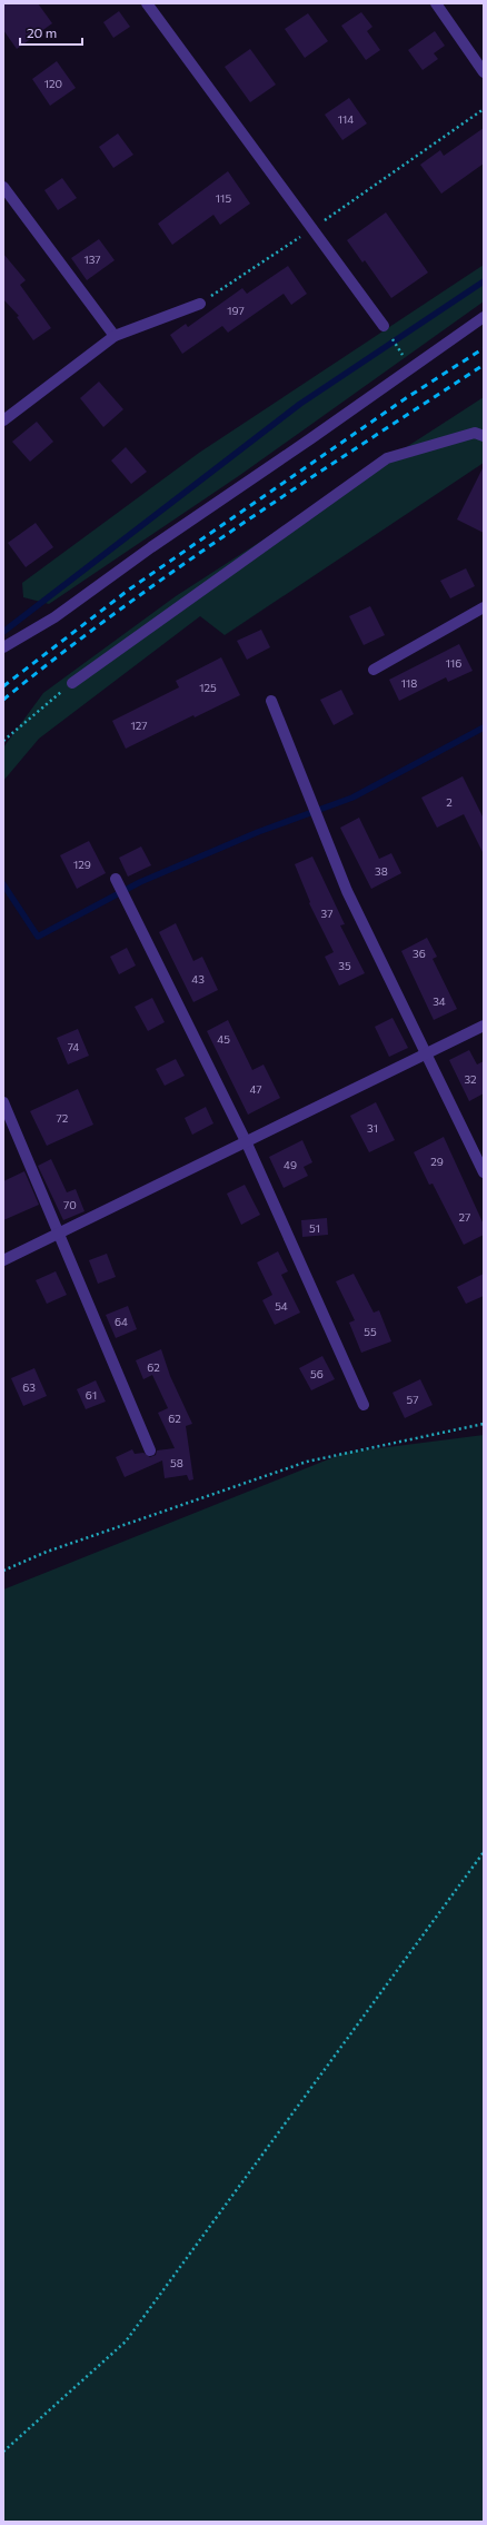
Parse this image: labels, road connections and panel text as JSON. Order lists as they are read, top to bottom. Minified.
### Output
{"house_numbers":["120","114","115","137","197","116","118","125","127","2","129","38","37","36","35","43","34","45","74","32","47","72","31","29","49","70","27","51","54","64","55","62","56","63","61","57","62","58"],"scale_bar":"20 m"}
